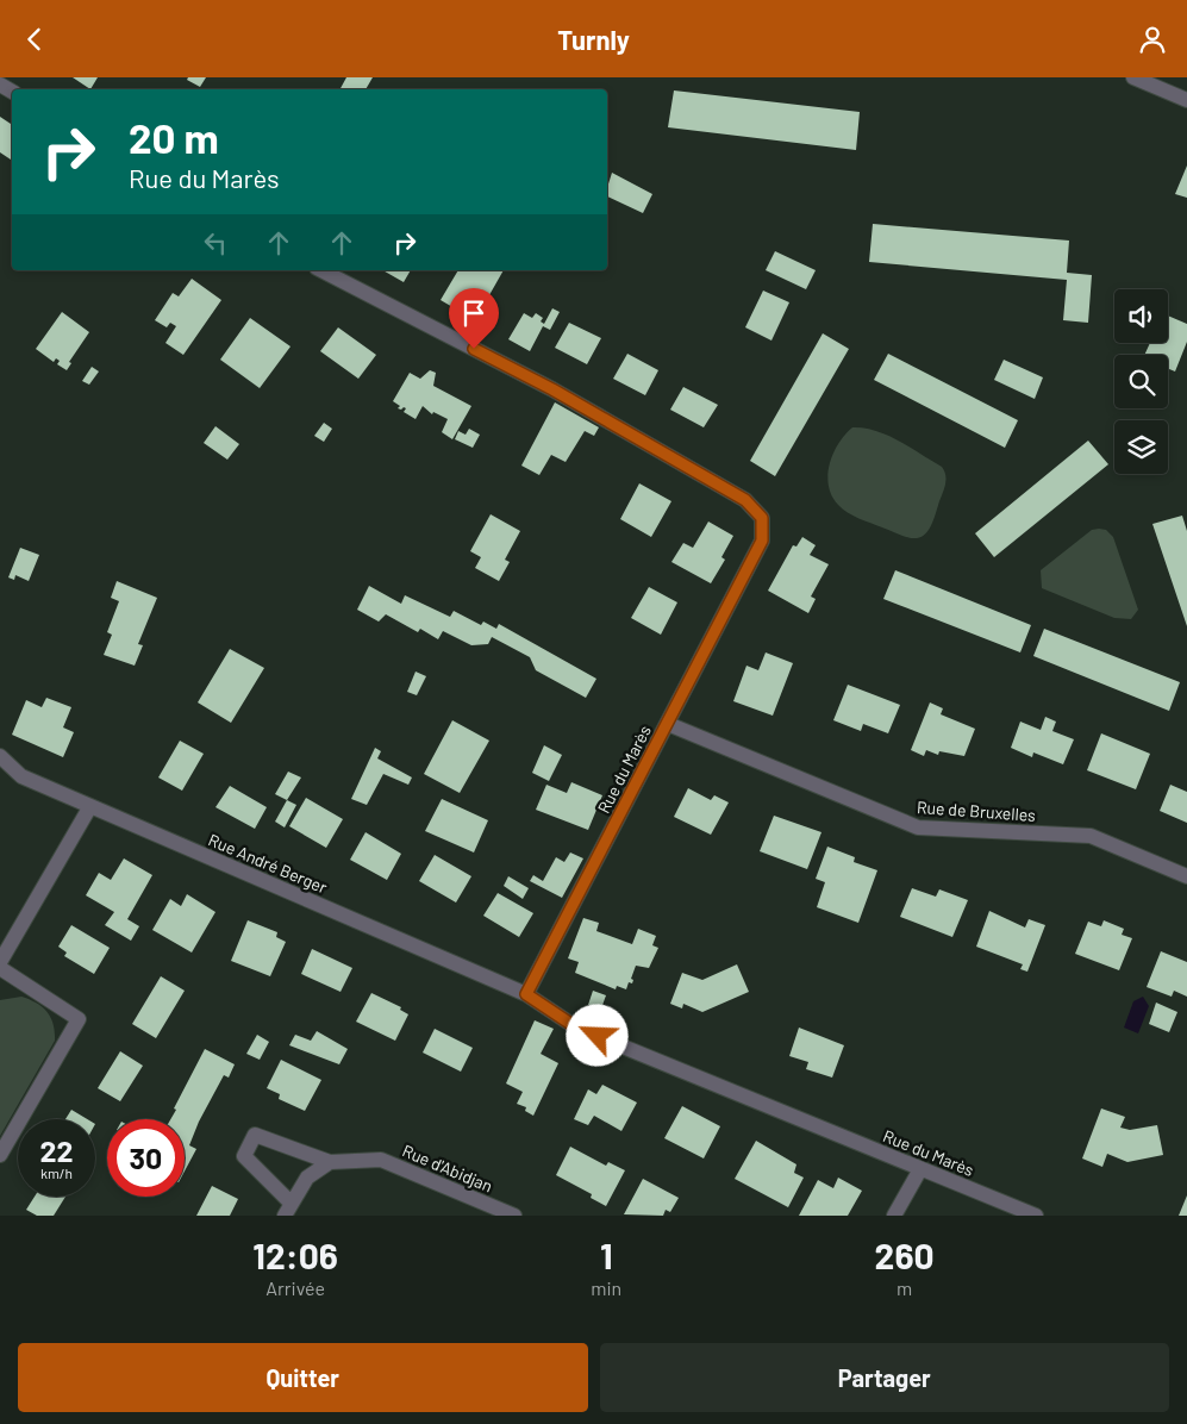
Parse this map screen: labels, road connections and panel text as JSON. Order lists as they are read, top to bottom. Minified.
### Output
{"streets":{"street":["Rue du Marès","Rue de Bruxelles","Rue André Berger","Rue d'Abidjan"]},"crossings":[["Rue du Marès","Rue de Bruxelles"],["Rue du Marès","Rue André Berger"]],"page":{"header":"Turnly","turn":["20 m","Rue du Marès"],"speed":"22 km/h","limit":"30","eta":["12:06","Arrivée","1","min","260","m"],"buttons":["Quitter","Partager"]}}
